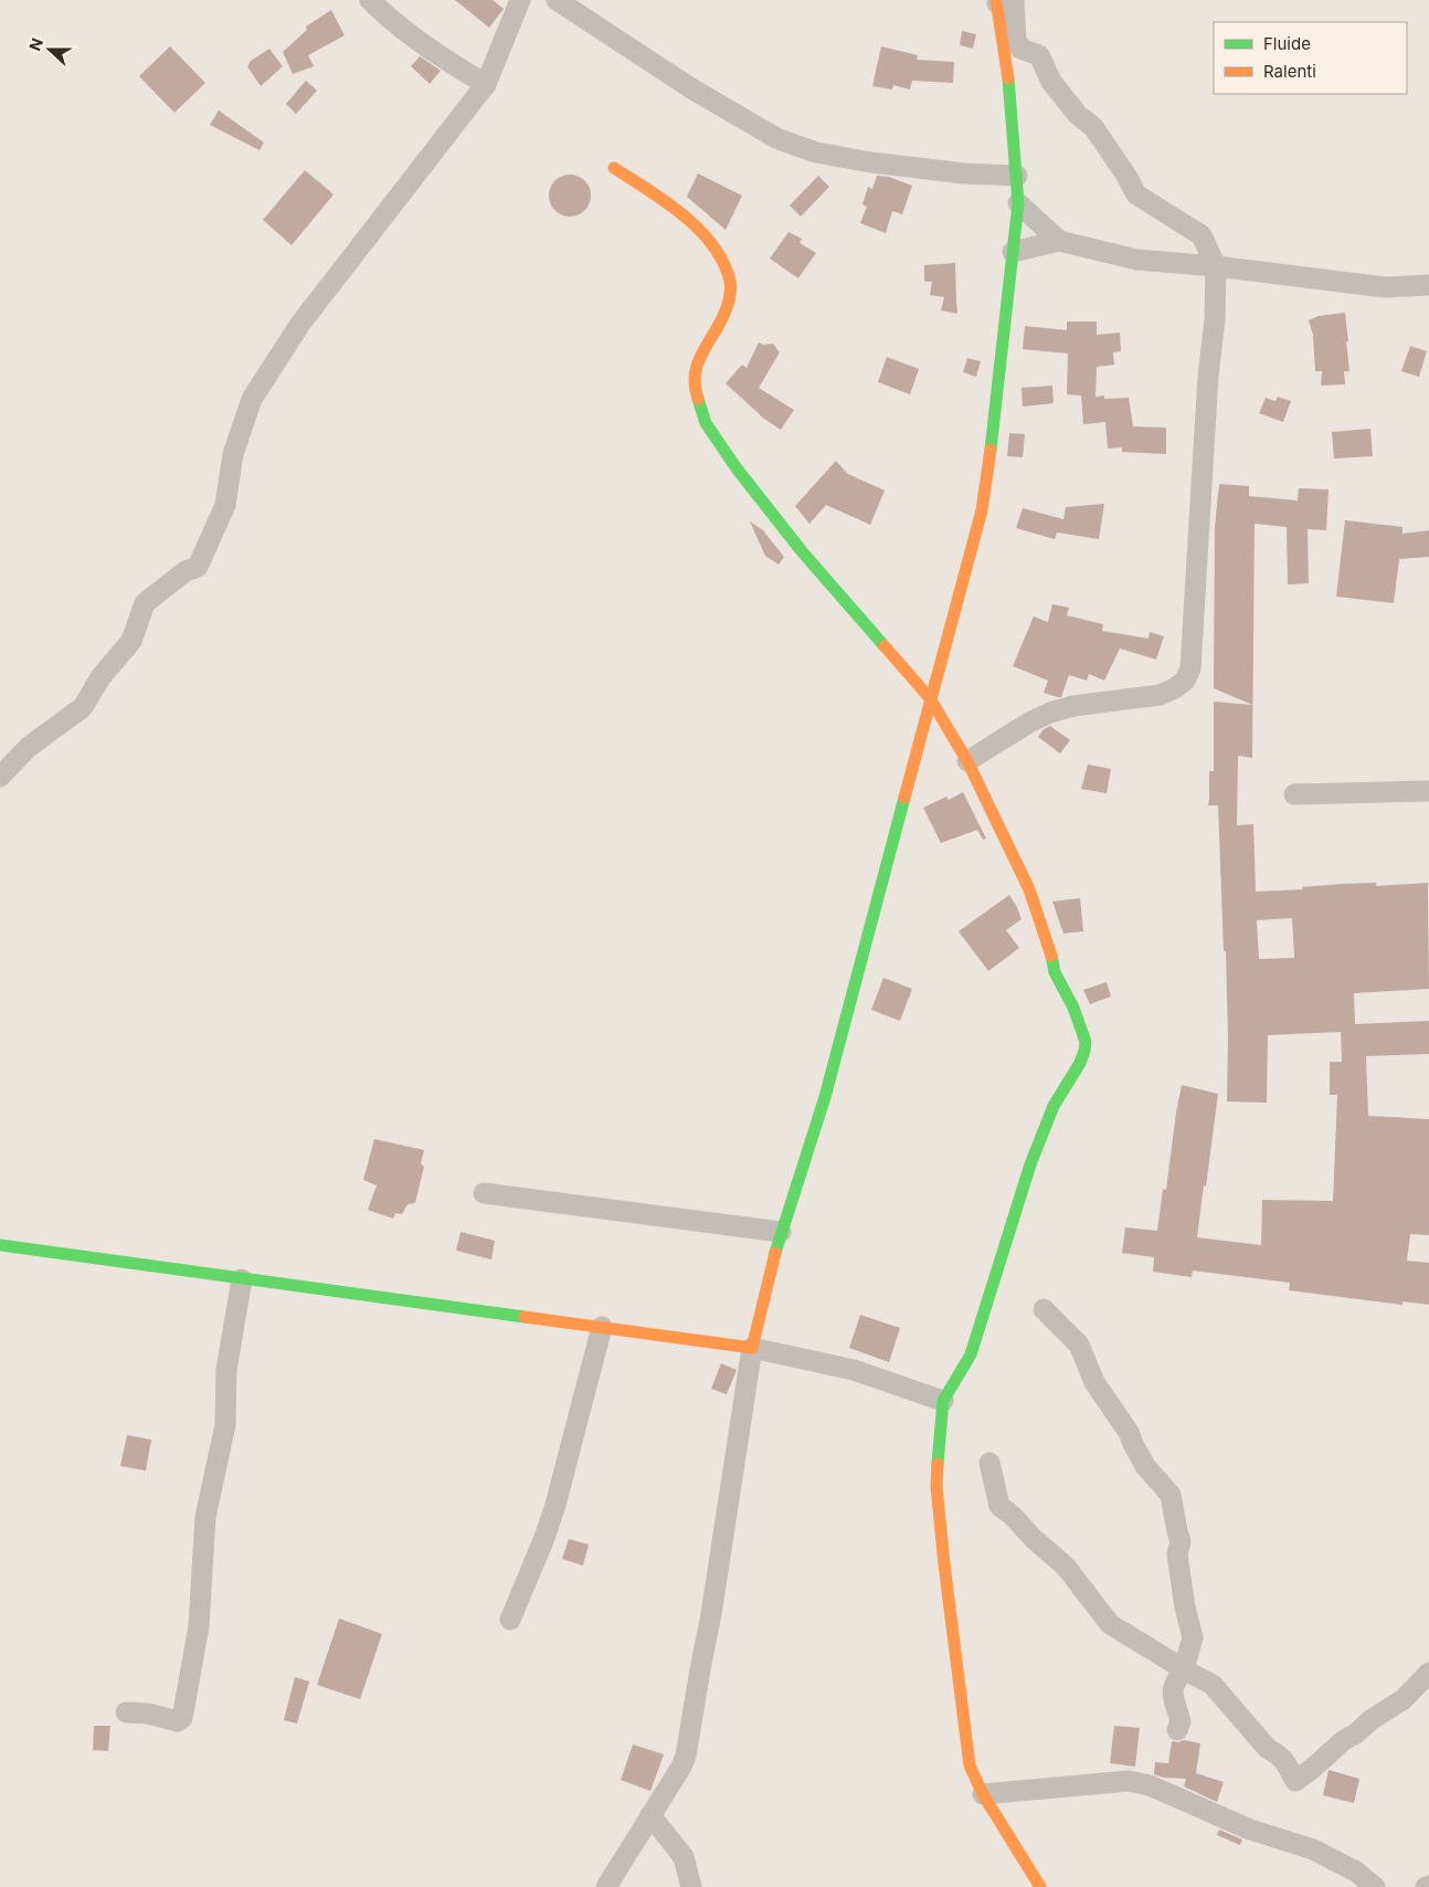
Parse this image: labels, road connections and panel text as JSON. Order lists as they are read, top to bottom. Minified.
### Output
{"legend":["Fluide","Ralenti"],"north":"left"}
